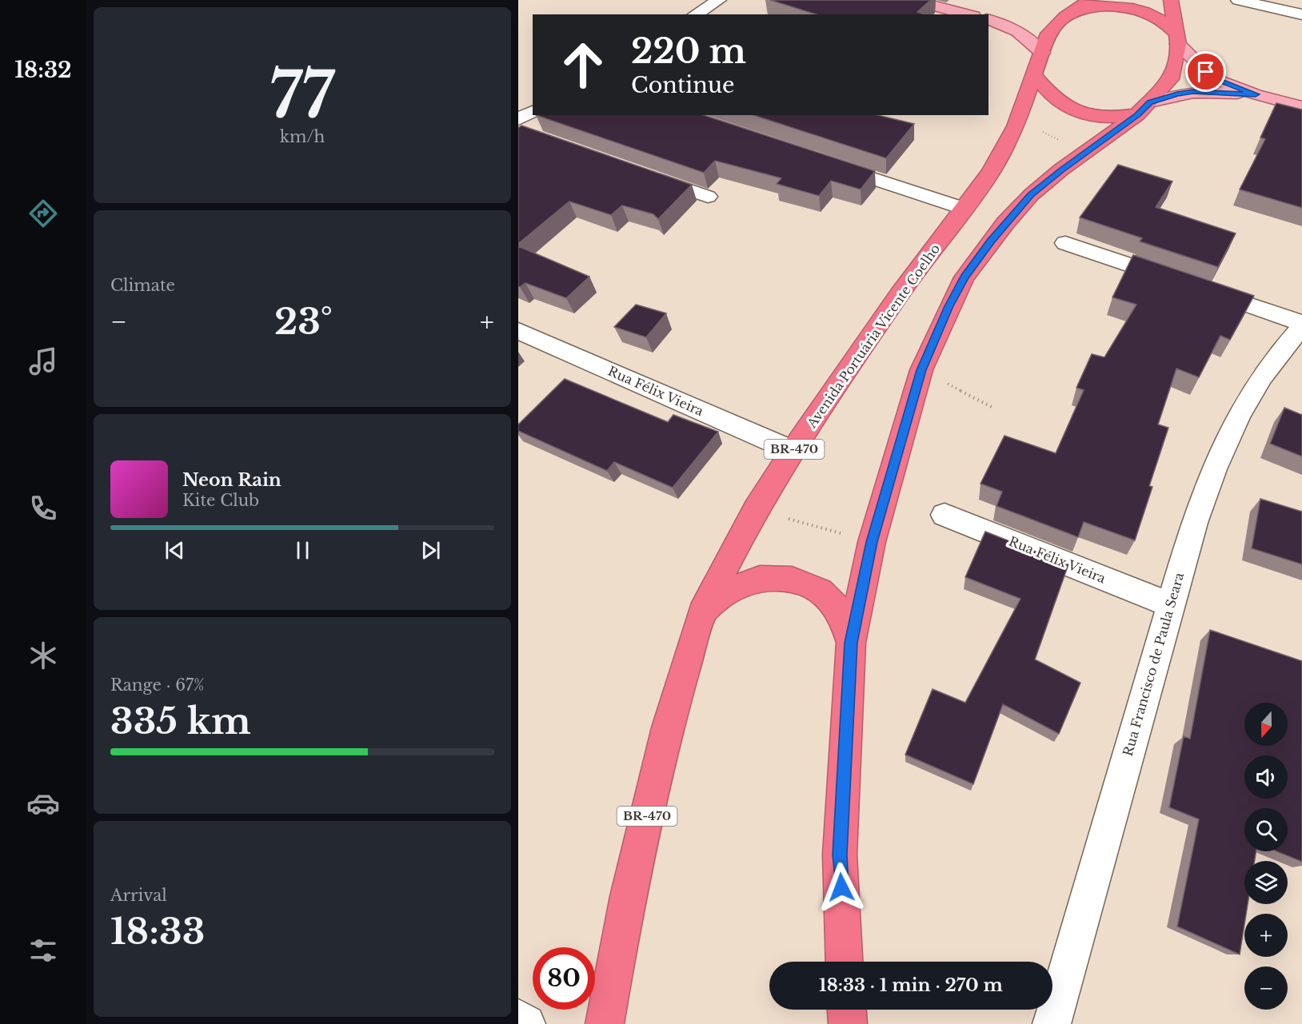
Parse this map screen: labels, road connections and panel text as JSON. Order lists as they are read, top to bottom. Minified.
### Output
{"streets":{"highway":["Avenida Portuária Vicente Coelho","BR-470"],"street":["Rua Félix Vieira","Rua Francisco de Paula Seara"]},"crossings":[["Avenida Portuária Vicente Coelho","Rua Félix Vieira"],["Rua Félix Vieira","Rua Francisco de Paula Seara"]],"north":"bottom","page":{"tabs":"18:32","tile":[["77","km/h"],"Climate",["Range · 67%","335 km"],["Arrival","18:33"]],"turn":["220 m","Continue"],"heat":["−","23°","+"],"song":["Neon Rain","Kite Club"],"map_buttons":["+","−"],"limit":"80","trip":"18:33 · 1 min · 270 m"}}
